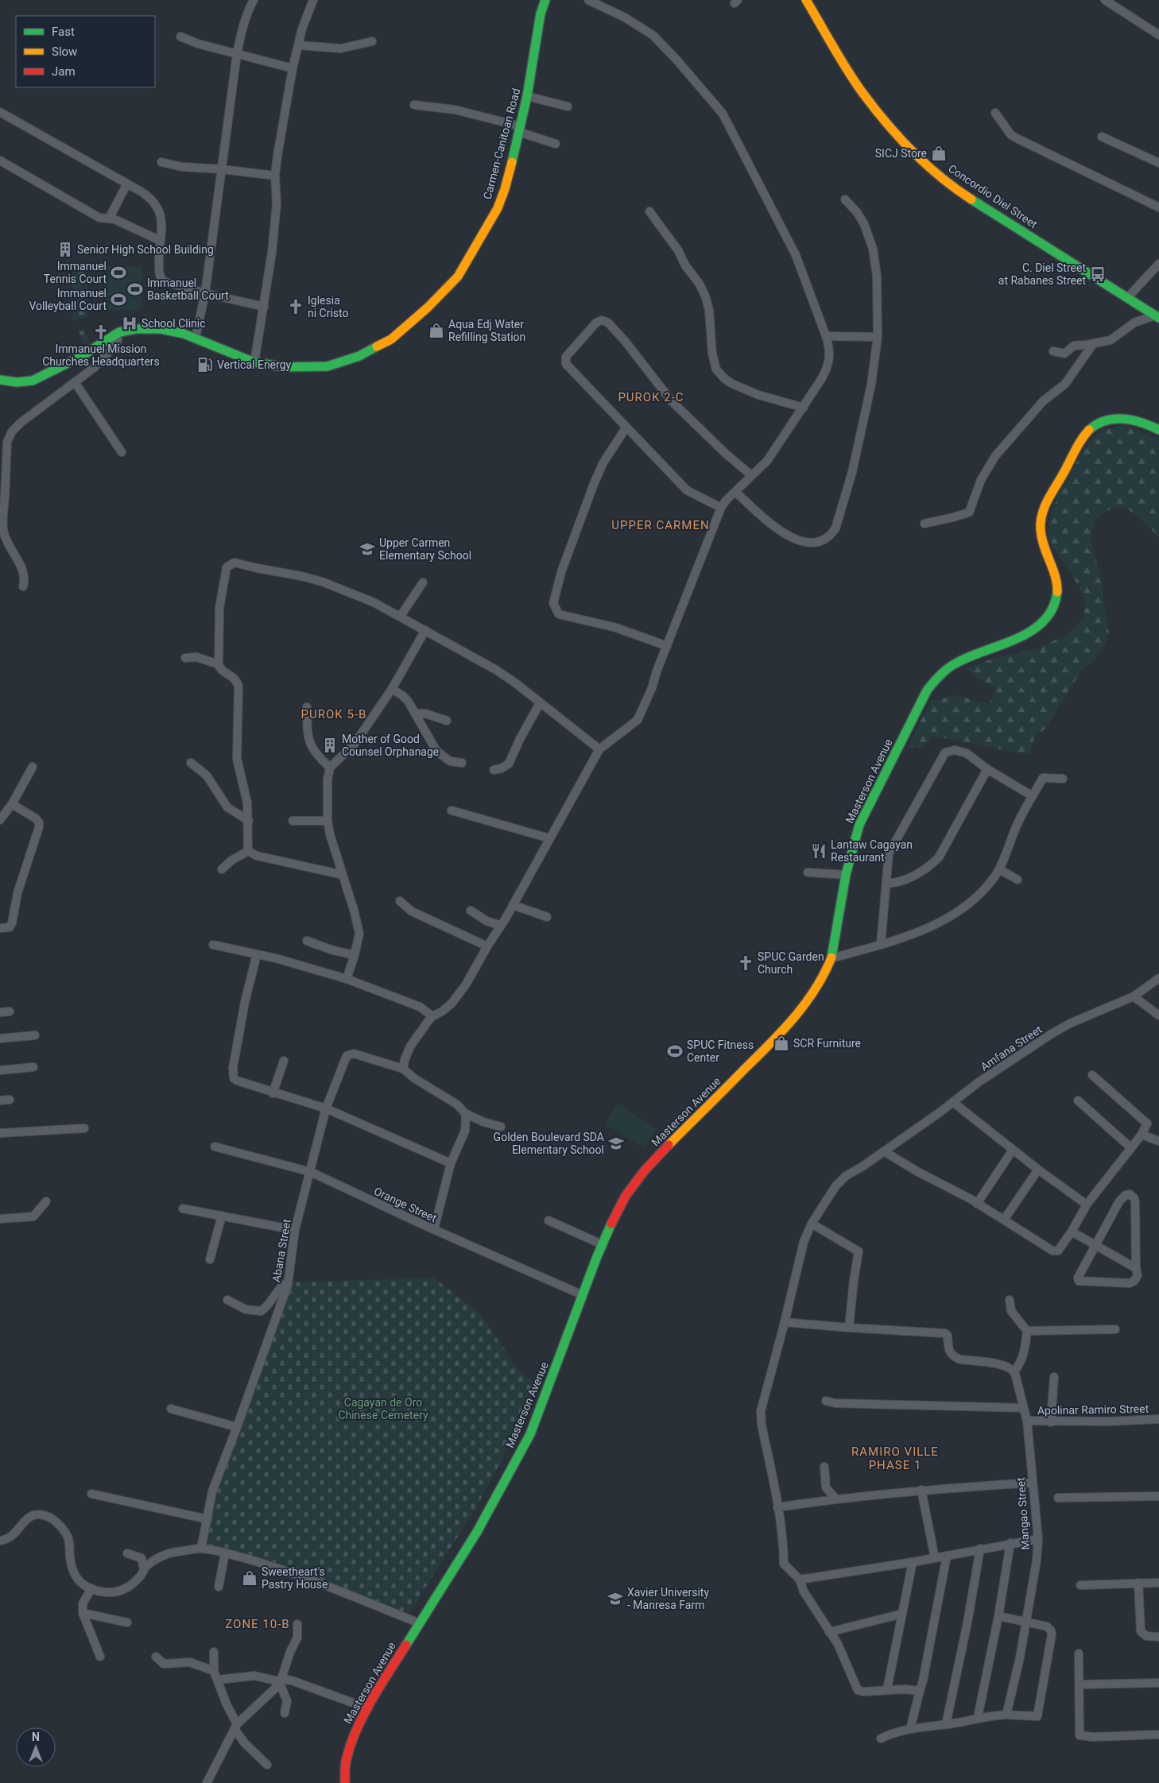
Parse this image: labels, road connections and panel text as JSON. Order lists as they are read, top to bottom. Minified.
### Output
{"streets":{"main road":["Carmen-Canitoan Road","Concordio Diel Street","Masterson Avenue"],"street":["Amfana Street","Orange Street","Abana Street","Apolinar Ramiro Street","Mangao Street"]},"crossings":[["Masterson Avenue","Orange Street"],["Orange Street","Abana Street"],["Apolinar Ramiro Street","Mangao Street"]],"districts":["PUROK 2-C","UPPER CARMEN","PUROK 5-B","RAMIRO VILLE PHASE 1","ZONE 10-B"],"parks":["Cagayan de Oro Chinese Cemetery"],"places":{"shop":["SICJ Store","Aqua Edj Water Refilling Station","SCR Furniture","Sweetheart's Pastry House"],"building":["Senior High School Building","Mother of Good Counsel Orphanage"],"sports":["Immanuel Tennis Court","Immanuel Basketball Court","Immanuel Volleyball Court","SPUC Fitness Center"],"bus stop":["C. Diel Street at Rabanes Street"],"church":["Iglesia ni Cristo","Immanuel Mission Churches Headquarters","SPUC Garden Church"],"hospital":["School Clinic"],"fuel station":["Vertical Energy"],"school or university":["Upper Carmen Elementary School","Golden Boulevard SDA Elementary School","Xavier University - Manresa Farm"],"restaurant":["Lantaw Cagayan Restaurant"]},"legend":["Fast","Slow","Jam"],"north":"top"}
